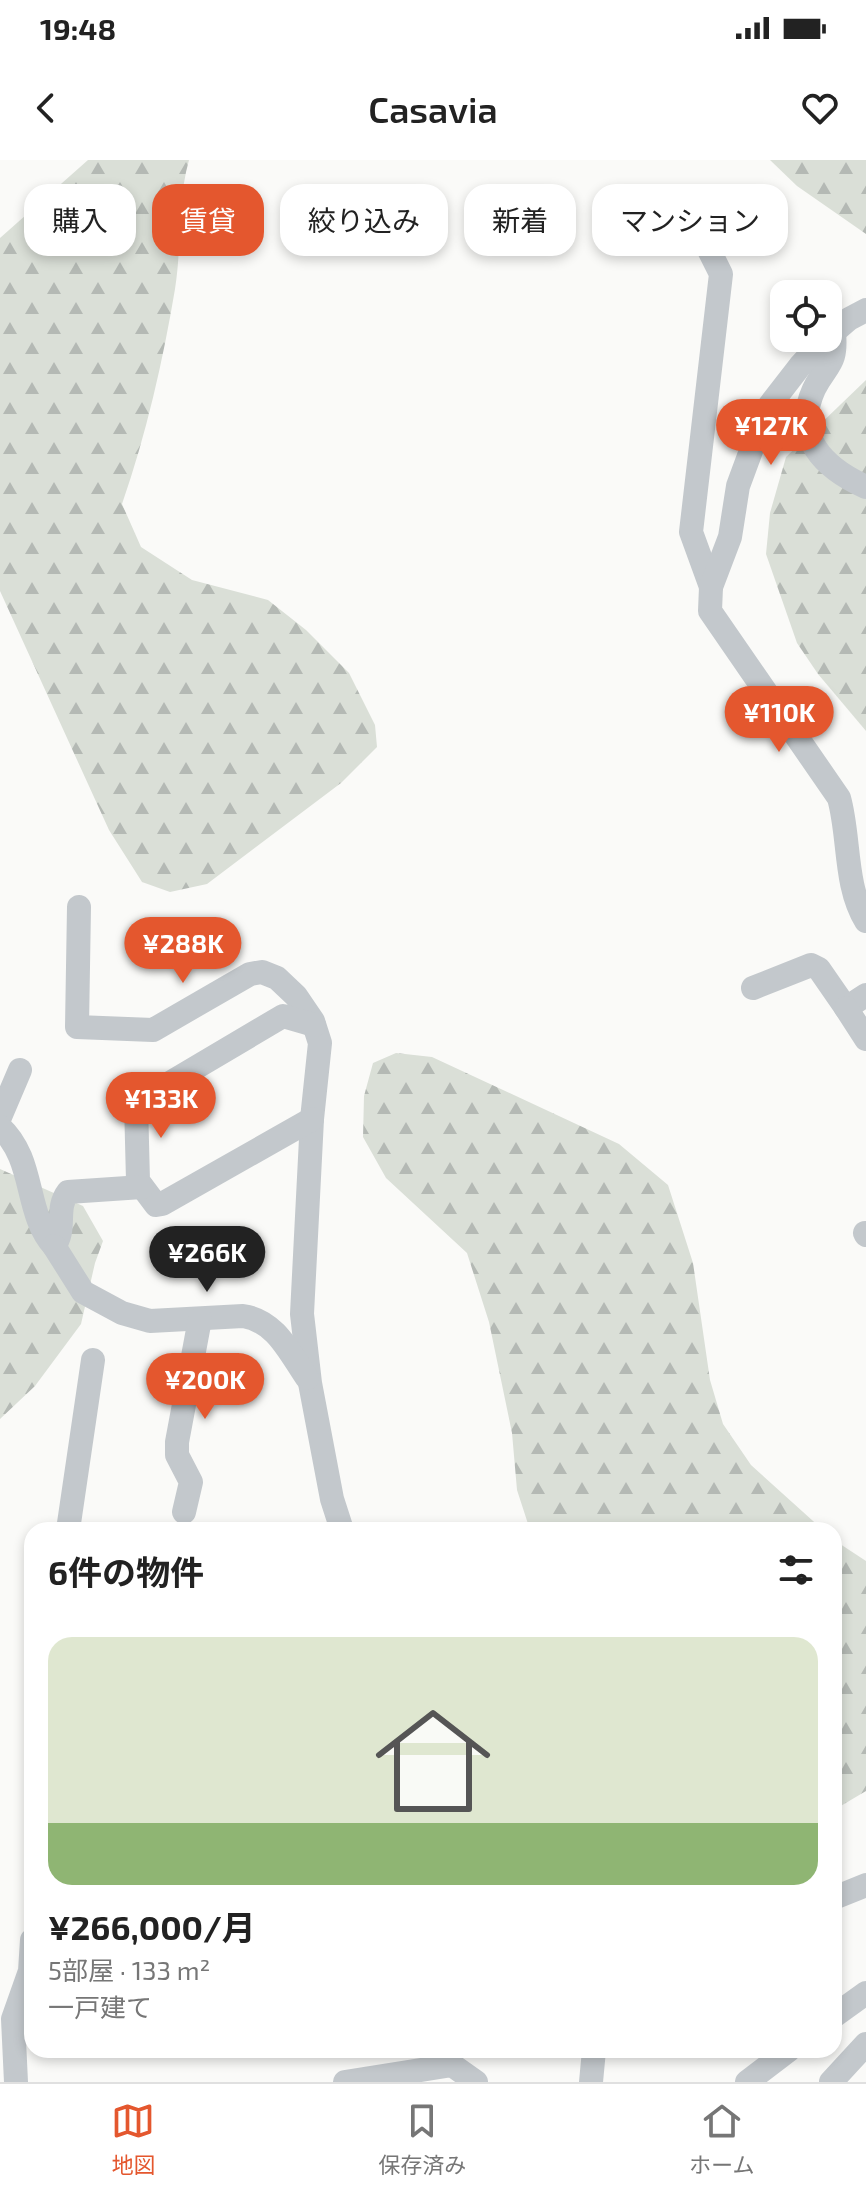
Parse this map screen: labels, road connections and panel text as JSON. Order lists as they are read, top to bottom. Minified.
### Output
{"page":{"status":"19:48","header":"Casavia","chip":["購入","賃貸","絞り込み","新着","マンション"],"price":["¥127K","¥110K","¥288K","¥133K","¥266K","¥200K"],"heading":"6件の物件","list":[{"name":"¥266,000/月","note":"5部屋 · 133 m² · 一戸建て"}],"tabs":["地図","保存済み","ホーム"]}}
